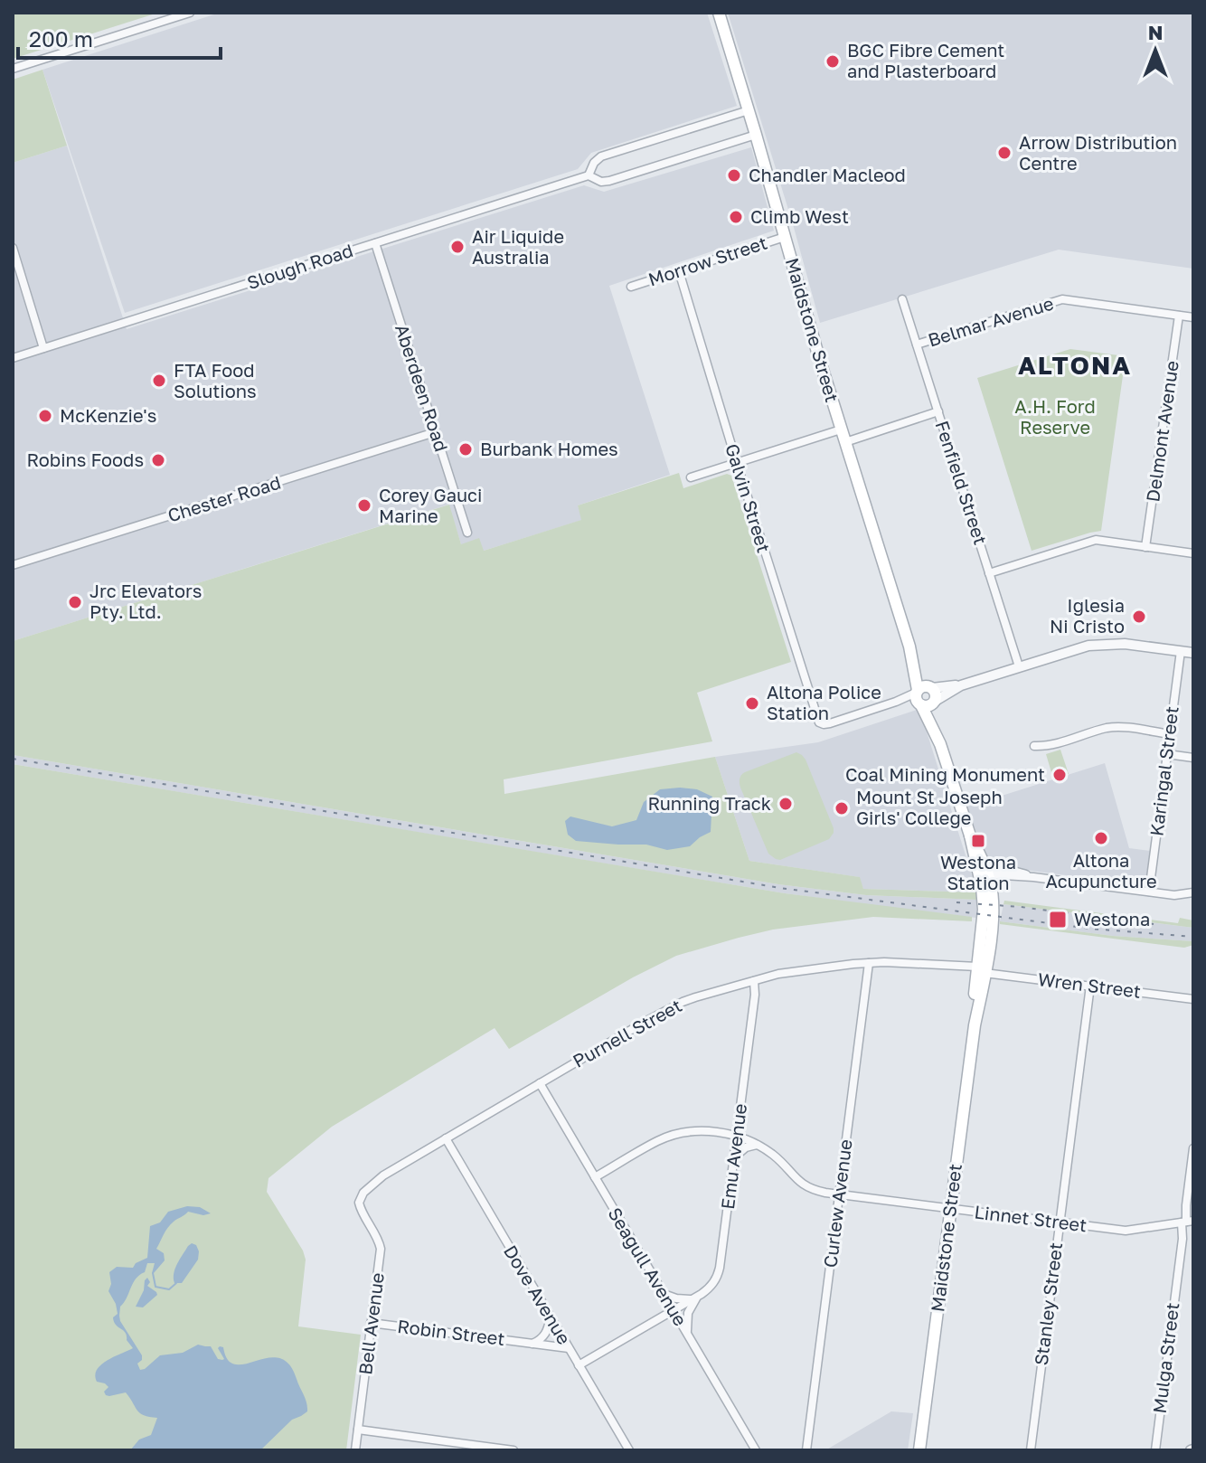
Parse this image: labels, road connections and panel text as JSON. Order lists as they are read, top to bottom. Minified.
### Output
{"streets":{"main road":["Maidstone Street"],"street":["Morrow Street","Slough Road","Belmar Avenue","Aberdeen Road","Delmont Avenue","Fenfield Street","Galvin Street","Chester Road","Karingal Street","Wren Street","Purnell Street","Emu Avenue","Curlew Avenue","Linnet Street","Seagull Avenue","Dove Avenue","Stanley Street","Bell Avenue","Robin Street","Mulga Street"]},"crossings":[["Morrow Street","Maidstone Street"],["Morrow Street","Galvin Street"],["Slough Road","Maidstone Street"],["Slough Road","Aberdeen Road"],["Belmar Avenue","Delmont Avenue"],["Belmar Avenue","Fenfield Street"],["Maidstone Street","Galvin Street"],["Maidstone Street","Wren Street"],["Maidstone Street","Purnell Street"],["Maidstone Street","Linnet Street"],["Aberdeen Road","Chester Road"],["Wren Street","Purnell Street"],["Wren Street","Stanley Street"],["Purnell Street","Emu Avenue"],["Purnell Street","Curlew Avenue"],["Purnell Street","Seagull Avenue"],["Purnell Street","Dove Avenue"],["Purnell Street","Bell Avenue"],["Emu Avenue","Linnet Street"],["Emu Avenue","Seagull Avenue"],["Emu Avenue","Dove Avenue"],["Curlew Avenue","Linnet Street"],["Linnet Street","Seagull Avenue"],["Linnet Street","Stanley Street"],["Linnet Street","Mulga Street"],["Dove Avenue","Robin Street"],["Bell Avenue","Robin Street"]],"districts":["ALTONA"],"parks":["A.H. Ford Reserve"],"places":{"other":["BGC Fibre Cement and Plasterboard","Arrow Distribution Centre","Chandler Macleod","Climb West","Air Liquide Australia","FTA Food Solutions","McKenzie's","Burbank Homes","Robins Foods","Corey Gauci Marine","Jrc Elevators Pty. Ltd.","Iglesia Ni Cristo","Altona Police Station","Coal Mining Monument","Running Track","Mount St Joseph Girls' College","Altona Acupuncture"],"transit":["Westona Station","Westona"]},"scale_bar":"200 m","north":"top"}
